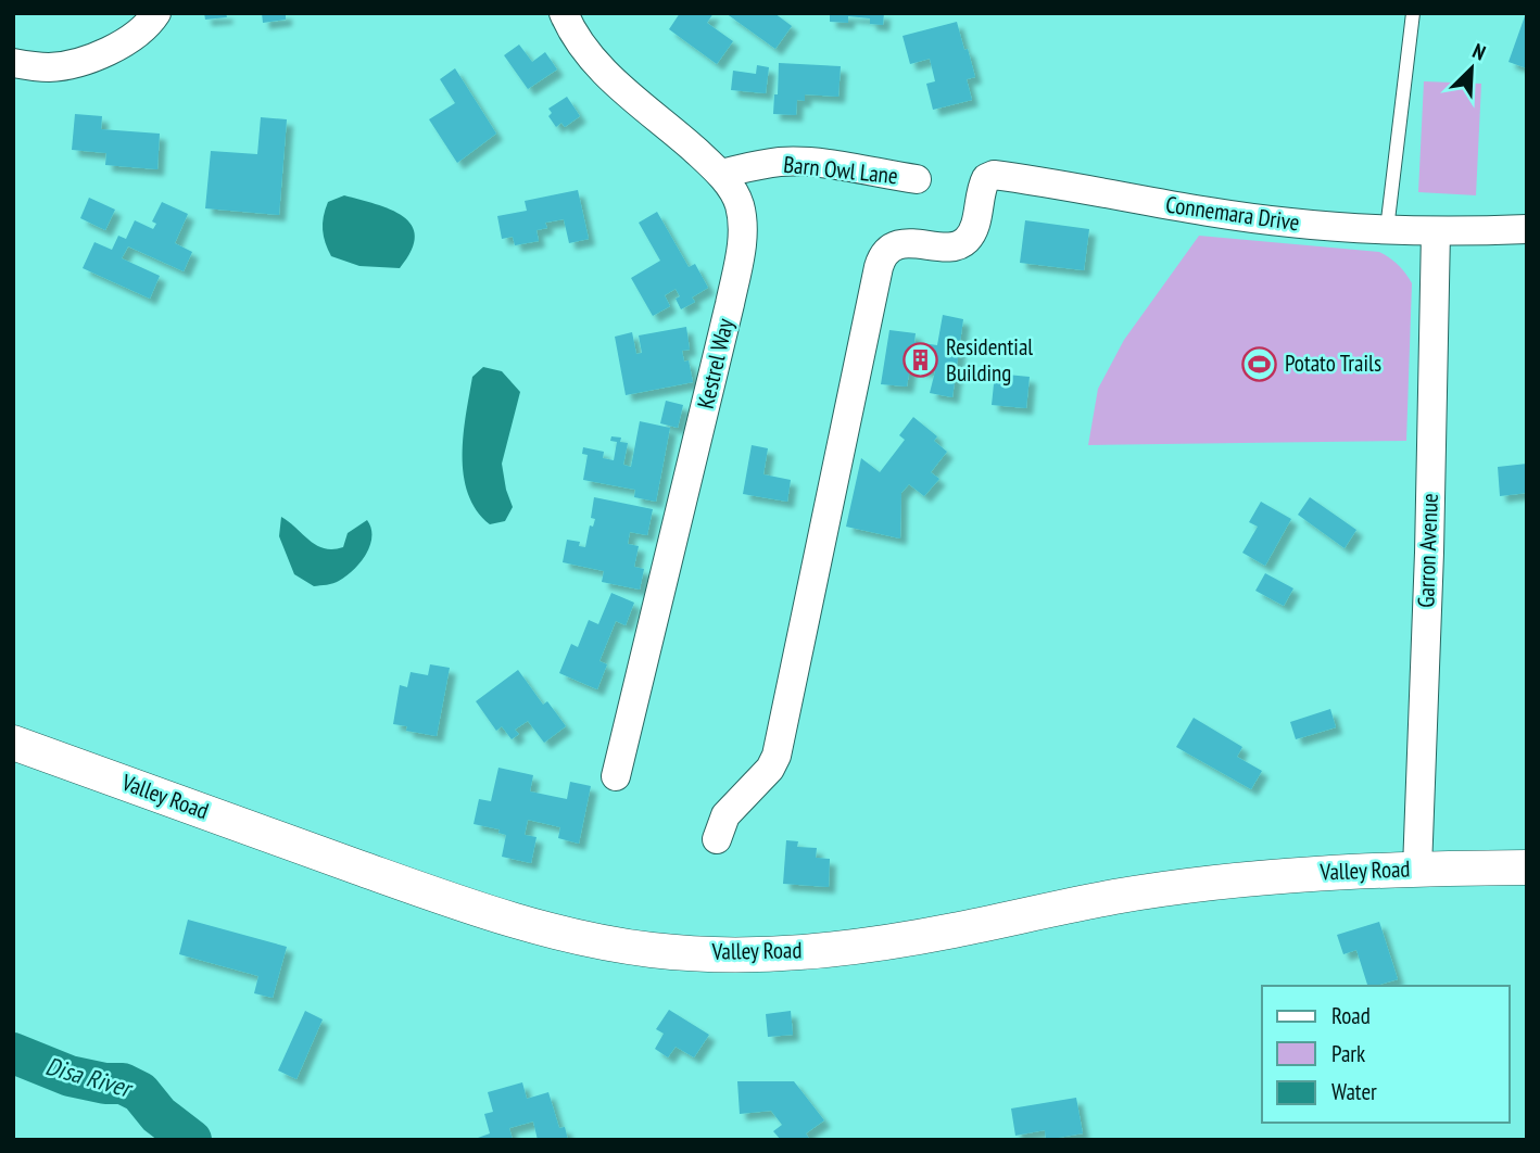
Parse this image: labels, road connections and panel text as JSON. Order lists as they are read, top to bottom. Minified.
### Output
{"streets":{"street":["Barn Owl Lane","Connemara Drive","Kestrel Way","Garron Avenue","Valley Road"]},"crossings":[["Barn Owl Lane","Kestrel Way"],["Connemara Drive","Garron Avenue"],["Garron Avenue","Valley Road"]],"water":["Disa River"],"places":{"building":["Residential Building"],"sports":["Potato Trails"]},"legend":["Road","Park","Water"],"north":"top right"}
